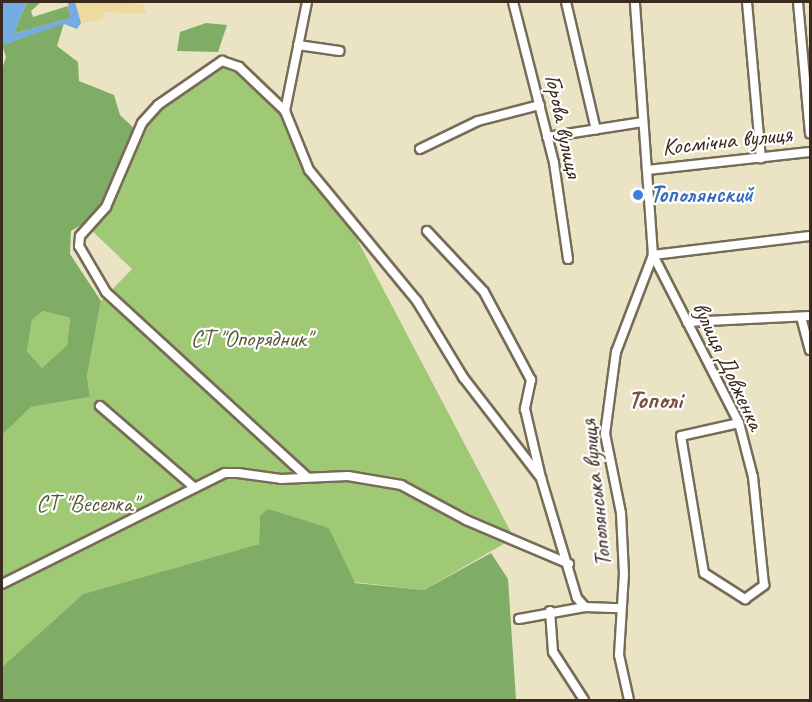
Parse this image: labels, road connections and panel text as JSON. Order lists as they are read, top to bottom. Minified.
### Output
{"streets":{"street":["Горова вулиця","Космічна вулиця","вулиця Довженка","Тополянська вулиця"]},"crossings":[["Космічна вулиця","Тополянська вулиця"],["вулиця Довженка","Тополянська вулиця"]],"districts":["Тополі"],"parks":["СТ \"Опорядник\"","СТ \"Веселка\""],"places":["Тополянский"]}
